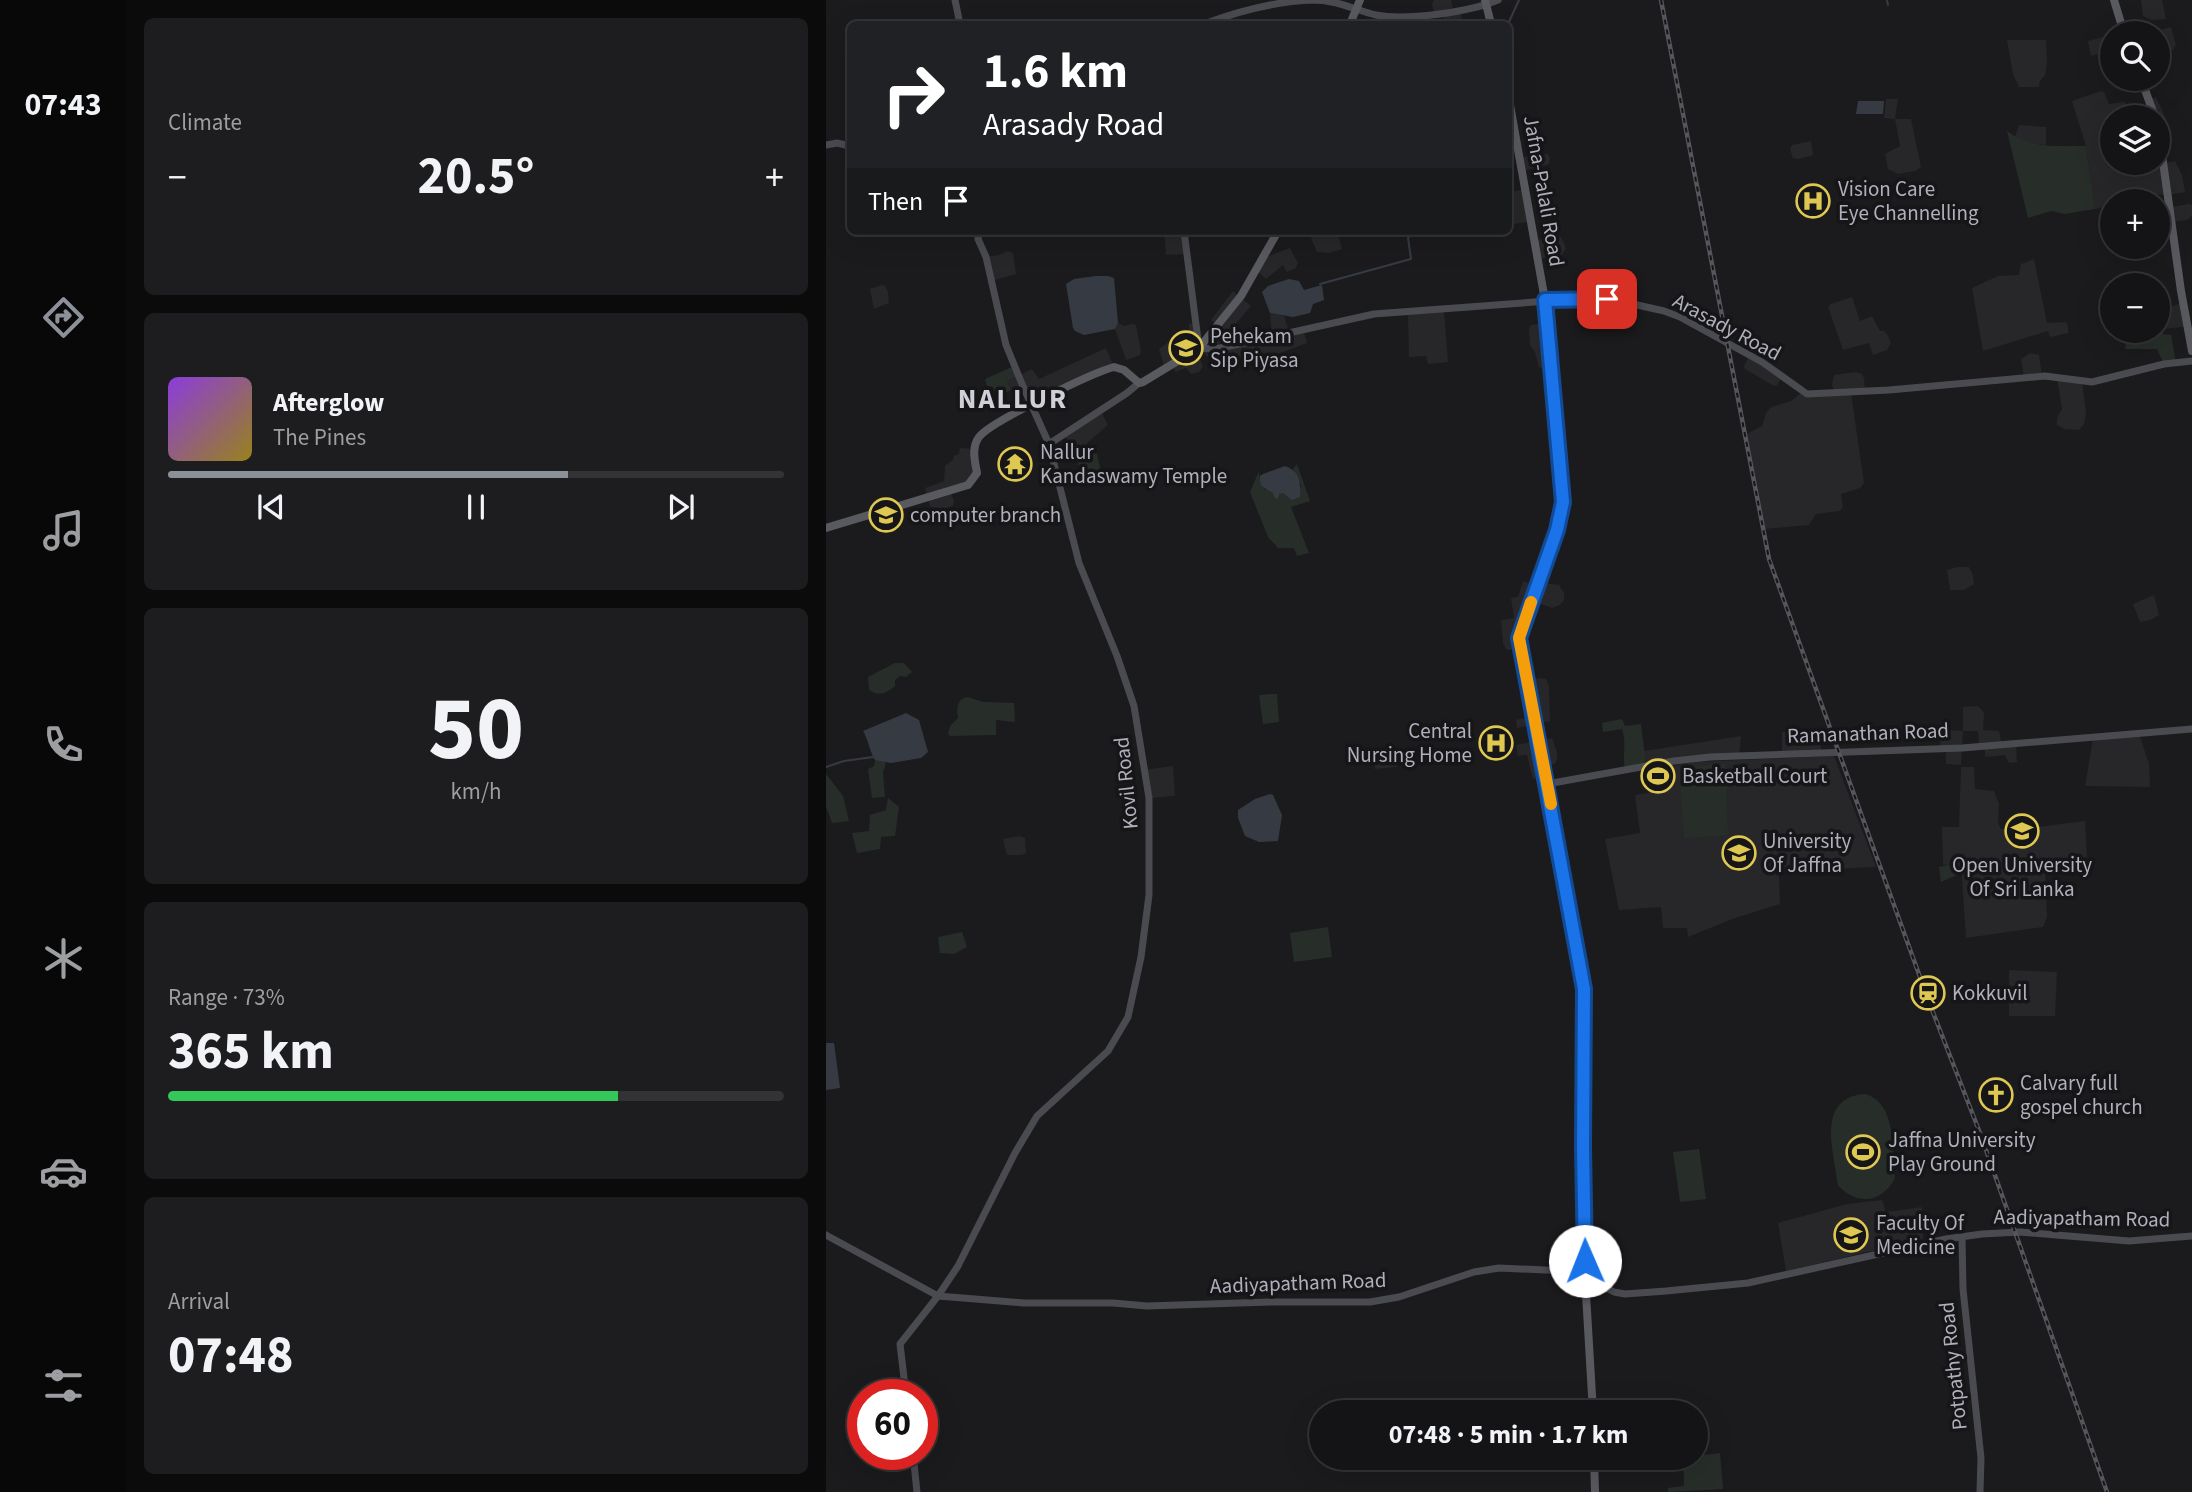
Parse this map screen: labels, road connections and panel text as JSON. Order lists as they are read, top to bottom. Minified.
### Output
{"streets":{"main road":["Jafna-Palali Road"],"street":["Arasady Road","Ramanathan Road","Kovil Road","Aadiyapatham Road","Potpathy Road"]},"crossings":[["Jafna-Palali Road","Arasady Road"],["Jafna-Palali Road","Ramanathan Road"],["Jafna-Palali Road","Aadiyapatham Road"],["Kovil Road","Aadiyapatham Road"],["Aadiyapatham Road","Potpathy Road"]],"districts":["NALLUR"],"places":{"hospital":["Vision Care Eye Channelling","Central Nursing Home"],"school or university":["Pehekam Sip Piyasa","computer branch","Open University Of Sri Lanka","University Of Jaffna","Faculty Of Medicine"],"temple":["Nallur Kandaswamy Temple"],"sports":["Basketball Court","Jaffna University Play Ground"],"station":["Kokkuvil"],"church":["Calvary full gospel church"]},"page":{"tabs":"07:43","tile":["Climate",["50","km/h"],["Range · 73%","365 km"],["Arrival","07:48"]],"map_buttons":["+","−"],"turn":["1.6 km","Arasady Road"],"heat":["−","20.5°","+"],"then":"Then","song":["Afterglow","The Pines"],"limit":"60","trip":"07:48 · 5 min · 1.7 km"}}
